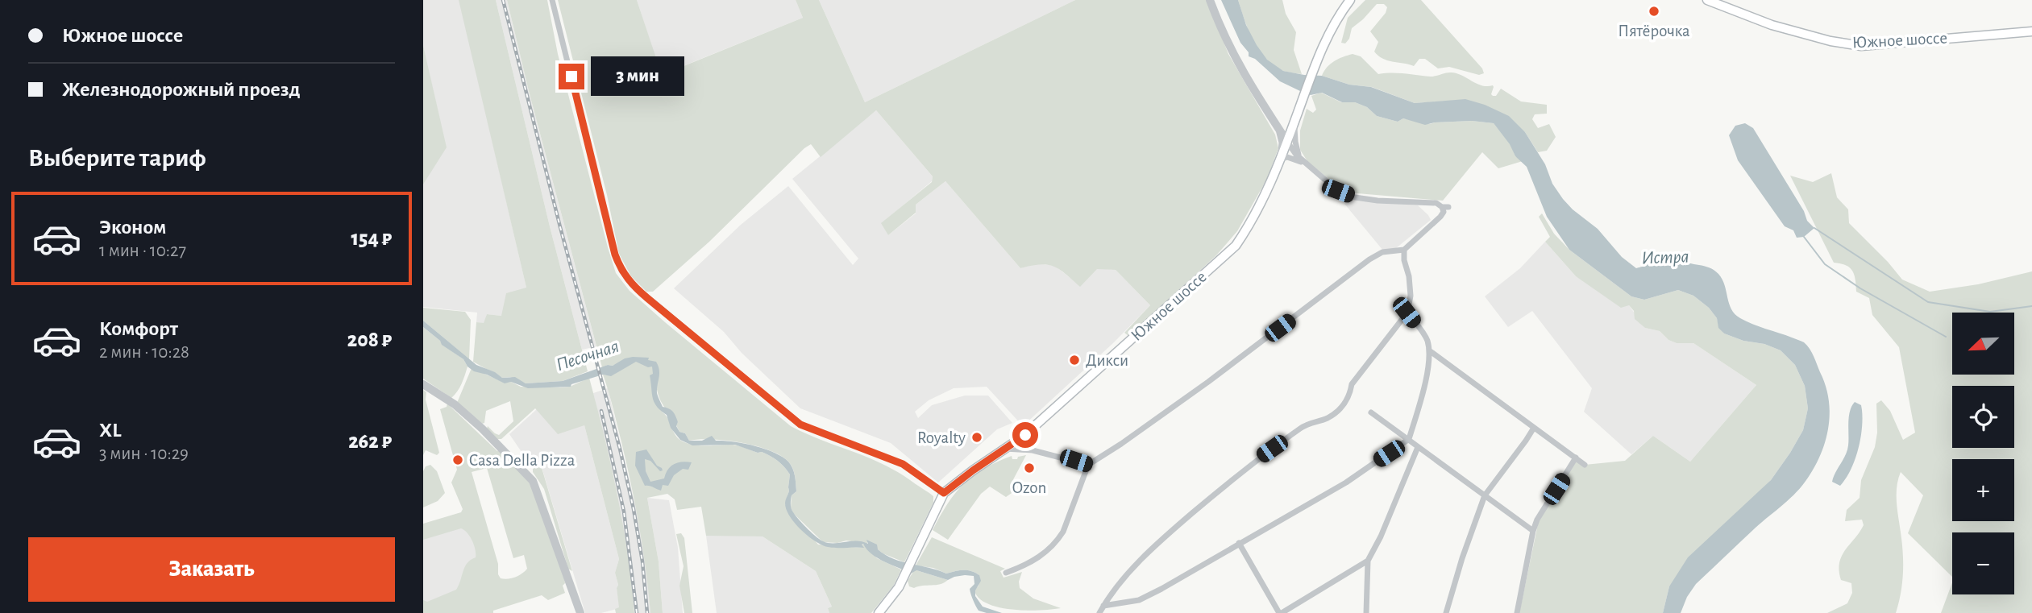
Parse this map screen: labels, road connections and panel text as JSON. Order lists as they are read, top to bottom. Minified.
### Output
{"streets":{"main road":["Южное шоссе"]},"water":["Истра","Песочная"],"places":["Пятёрочка","Дикси","Royalty","Casa Della Pizza","Ozon"],"north":"bottom left","page":{"banner":["Южное шоссе","Железнодорожный проезд"],"bubble":"3 мин","heading":"Выберите тариф","list":[{"name":"Эконом","note":"1 мин · 10:27","value":"154 ₽"},{"name":"Комфорт","note":"2 мин · 10:28","value":"208 ₽"},{"name":"XL","note":"3 мин · 10:29","value":"262 ₽"}],"map_buttons":["+","−"],"buttons":"Заказать"}}
